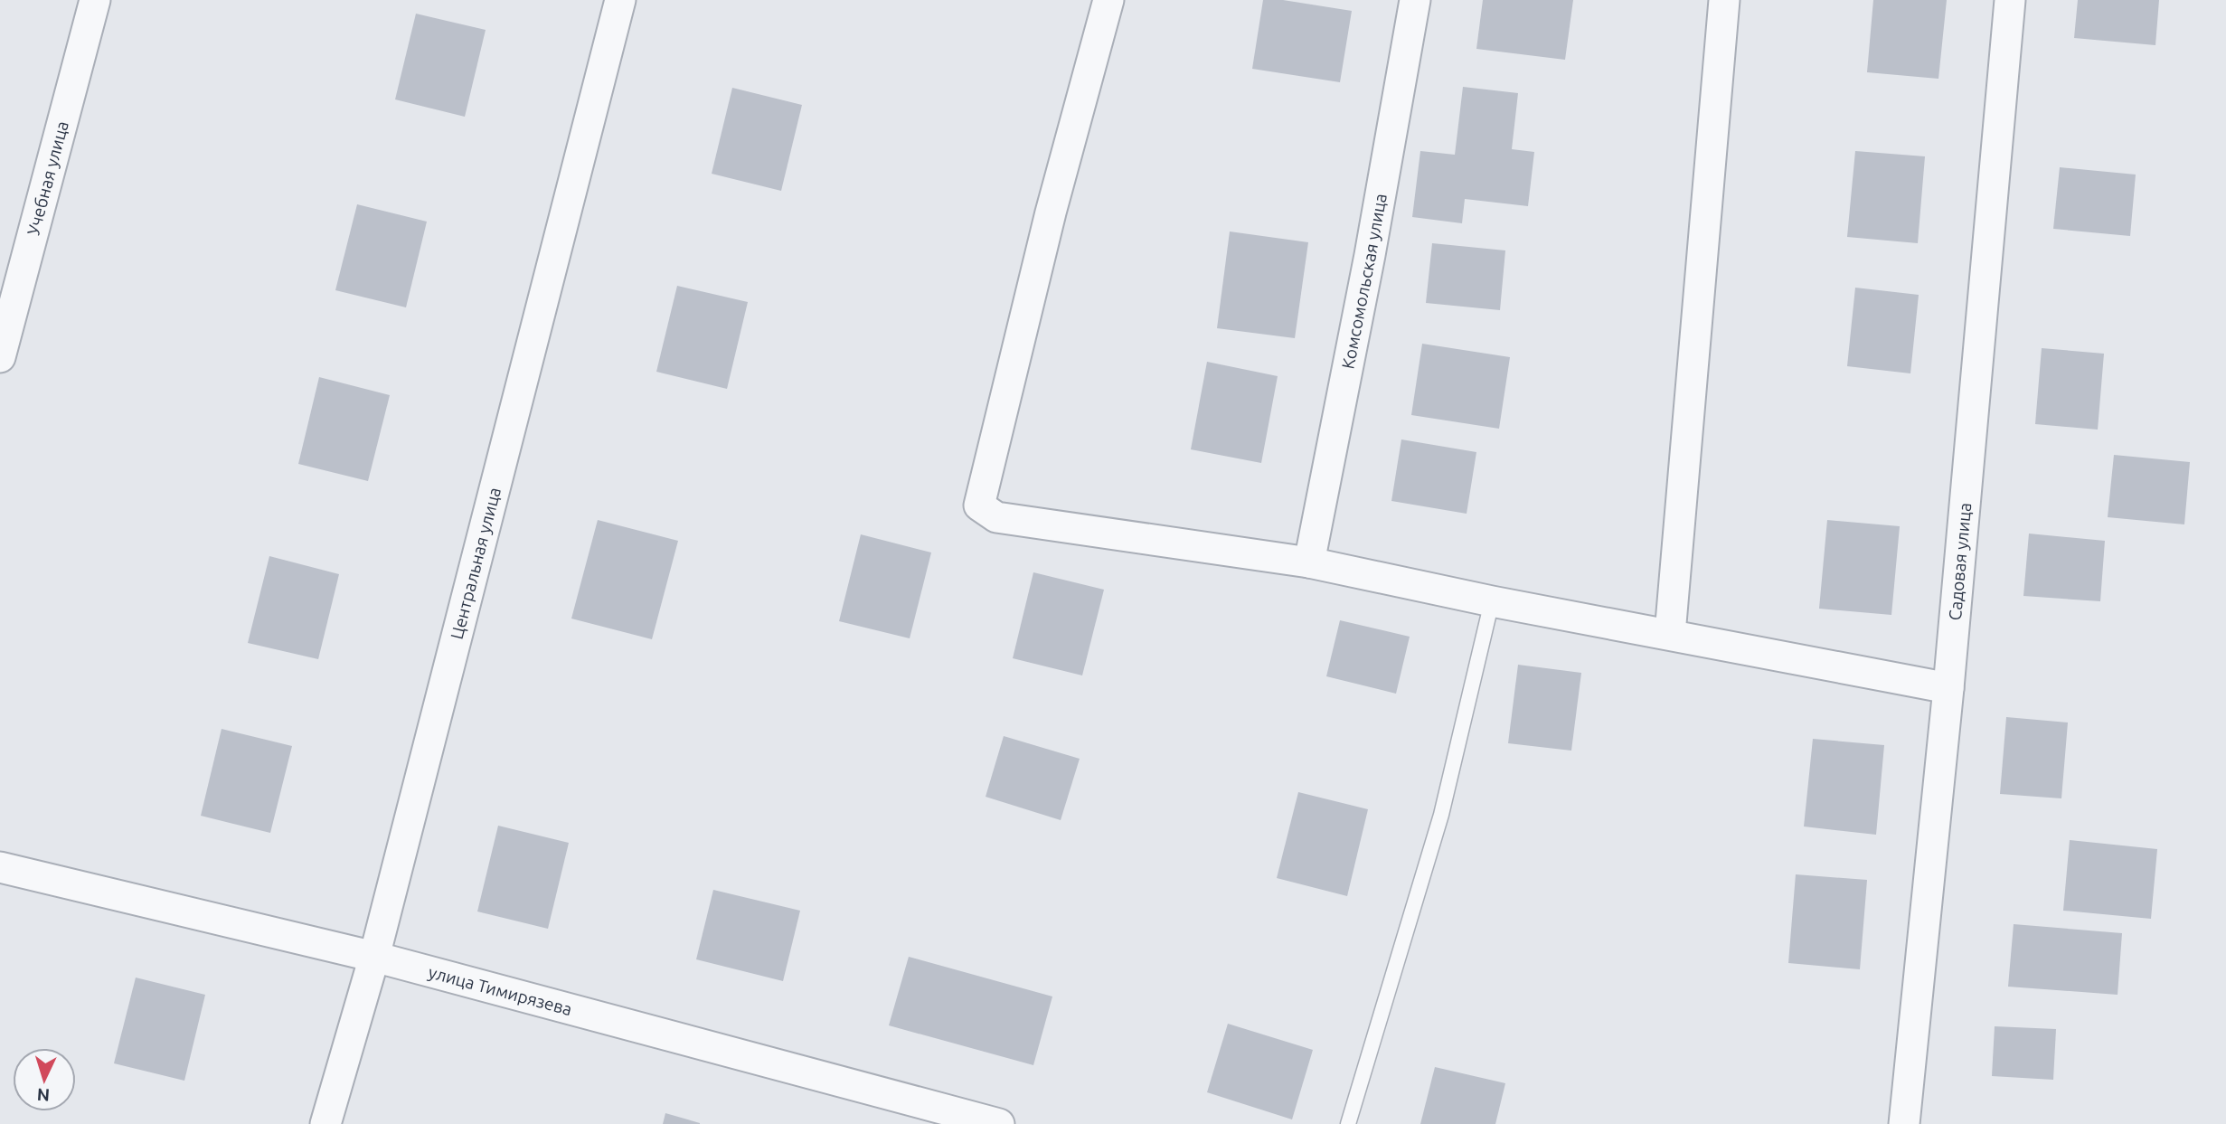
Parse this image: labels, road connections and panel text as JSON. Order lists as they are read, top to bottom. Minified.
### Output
{"streets":{"street":["Учебная улица","Комсомольская улица","Центральная улица","Садовая улица","улица Тимирязева"]},"crossings":[["Центральная улица","улица Тимирязева"]],"north":"bottom"}
